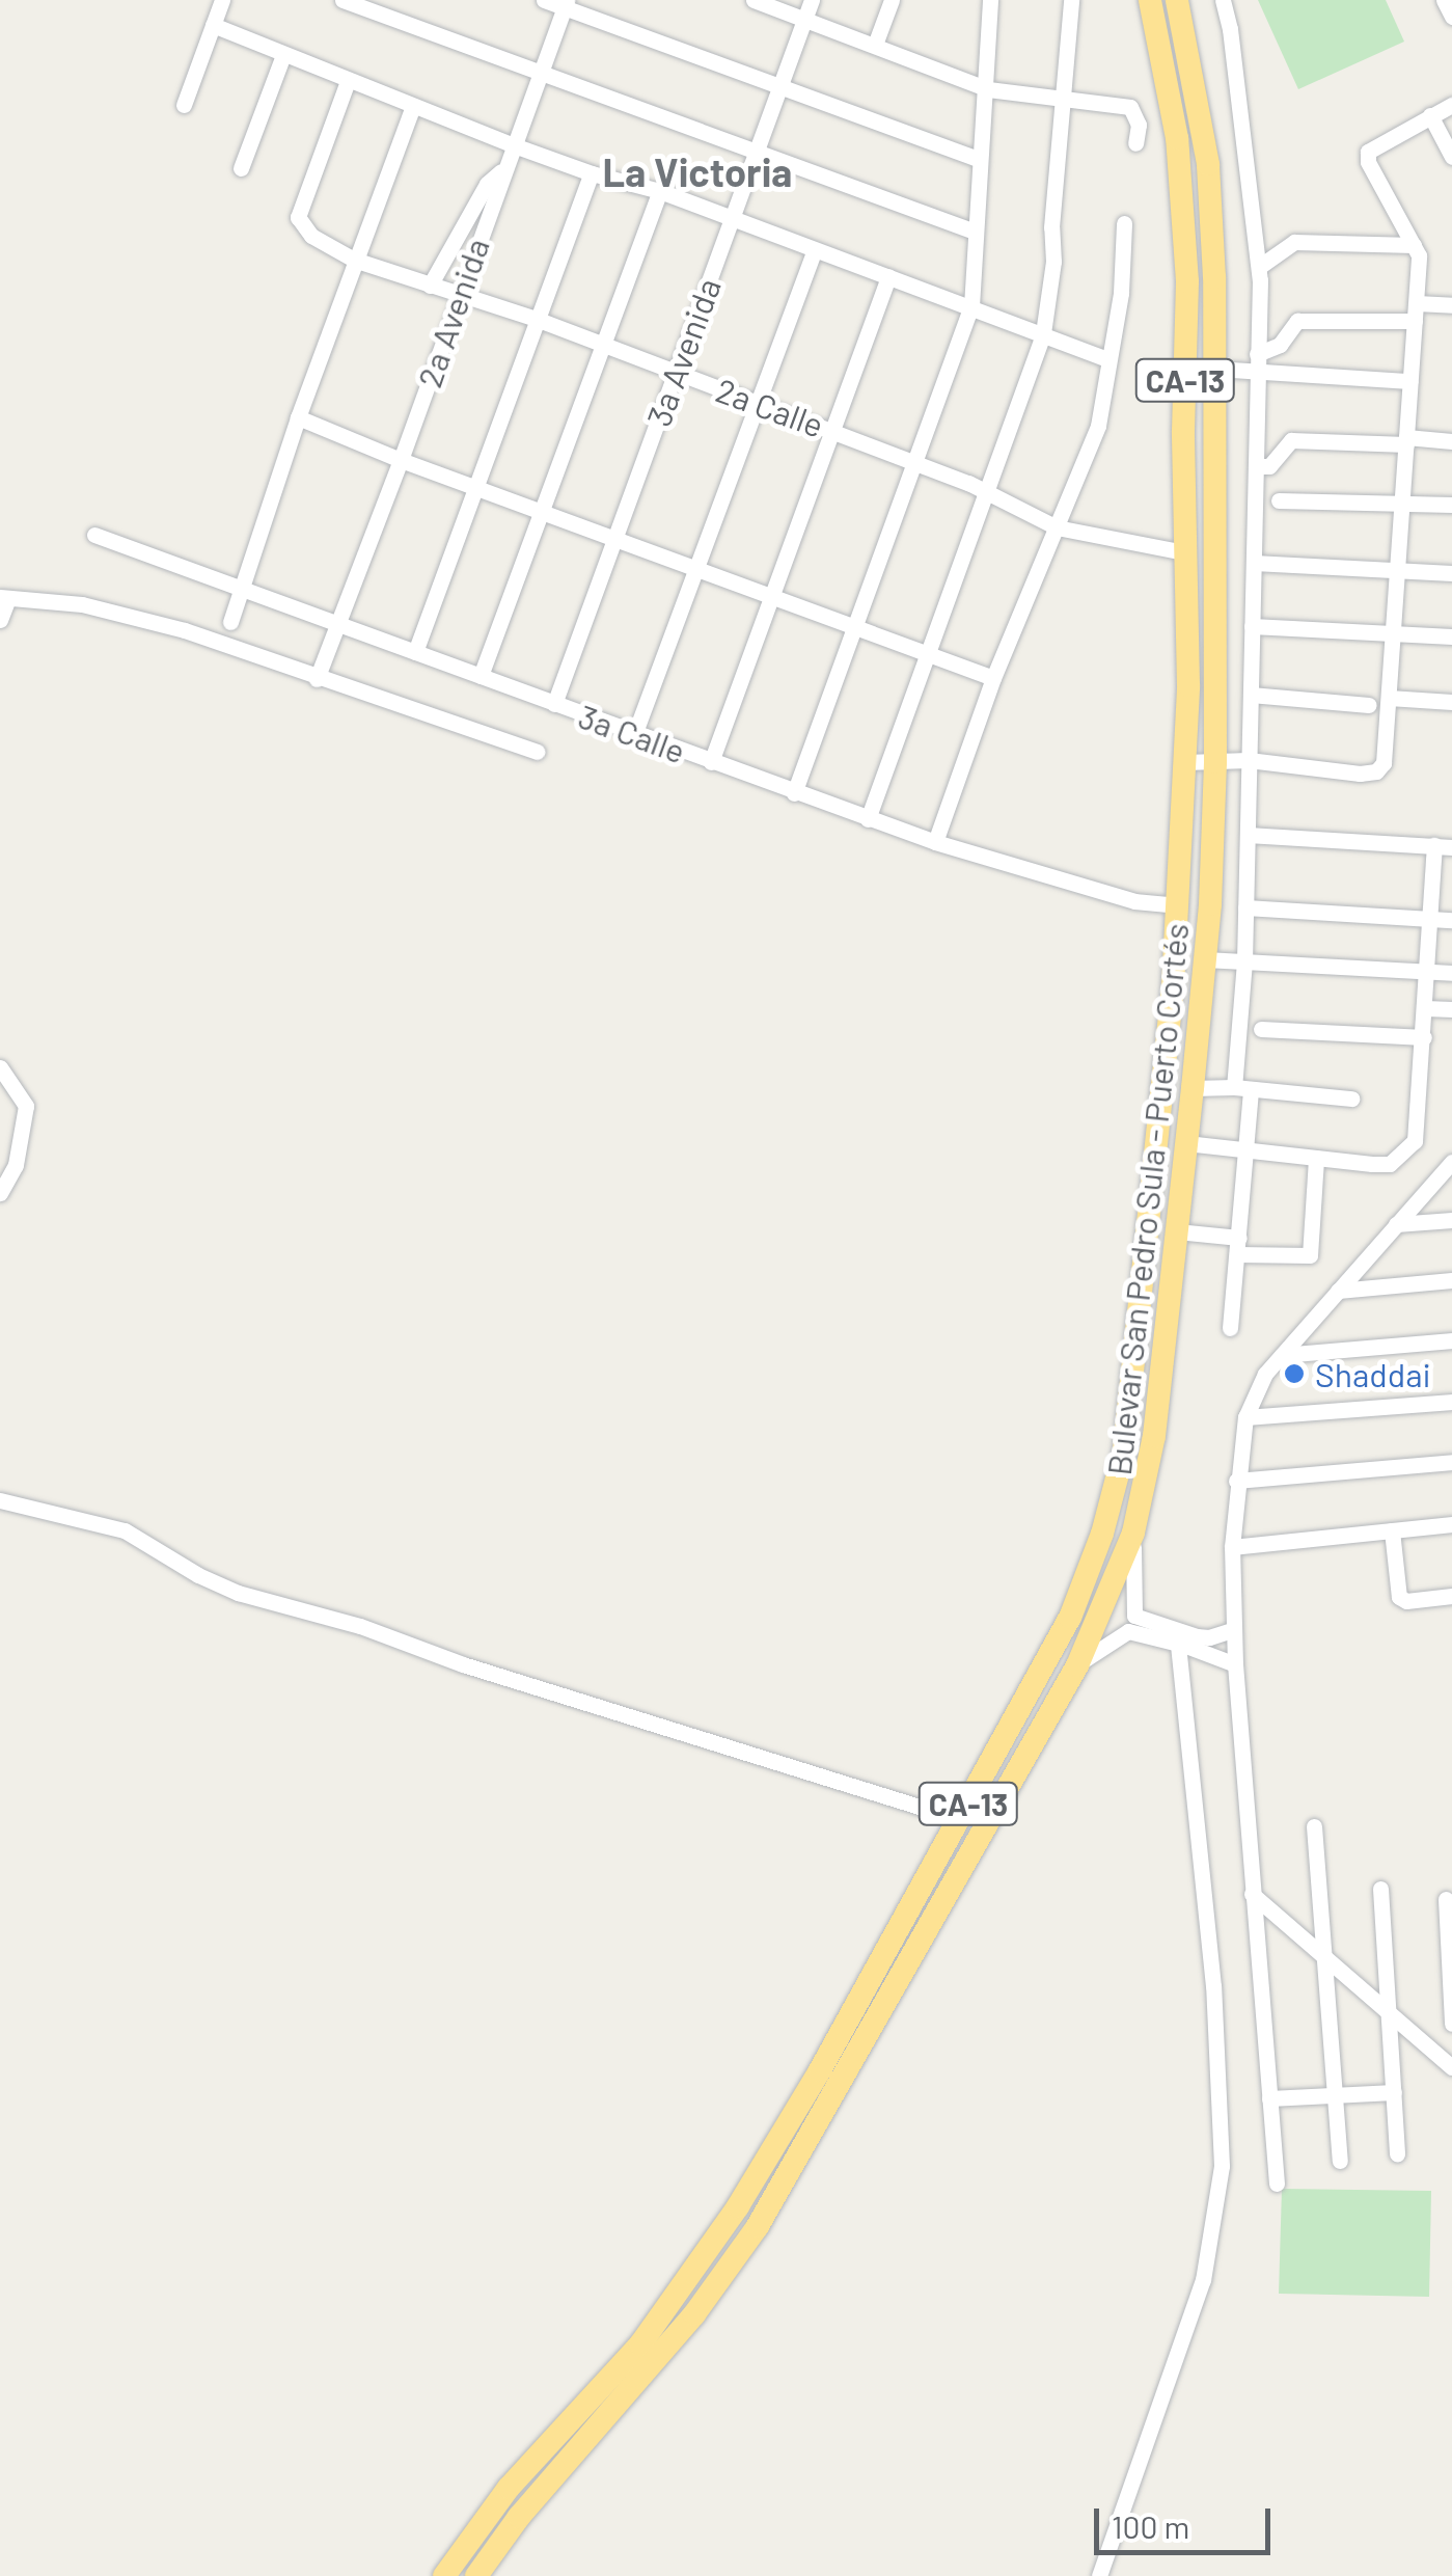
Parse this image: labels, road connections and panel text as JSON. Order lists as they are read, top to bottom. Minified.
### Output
{"streets":{"highway":["CA-13","Bulevar San Pedro Sula - Puerto Cortés"],"street":["2a Avenida","3a Avenida","2a Calle","3a Calle"]},"crossings":[["2a Avenida","2a Calle"],["2a Avenida","3a Calle"],["3a Avenida","2a Calle"],["3a Avenida","3a Calle"],["2a Calle","Bulevar San Pedro Sula - Puerto Cortés"],["3a Calle","Bulevar San Pedro Sula - Puerto Cortés"]],"districts":["La Victoria"],"places":["Shaddai"],"scale_bar":"100 m"}
